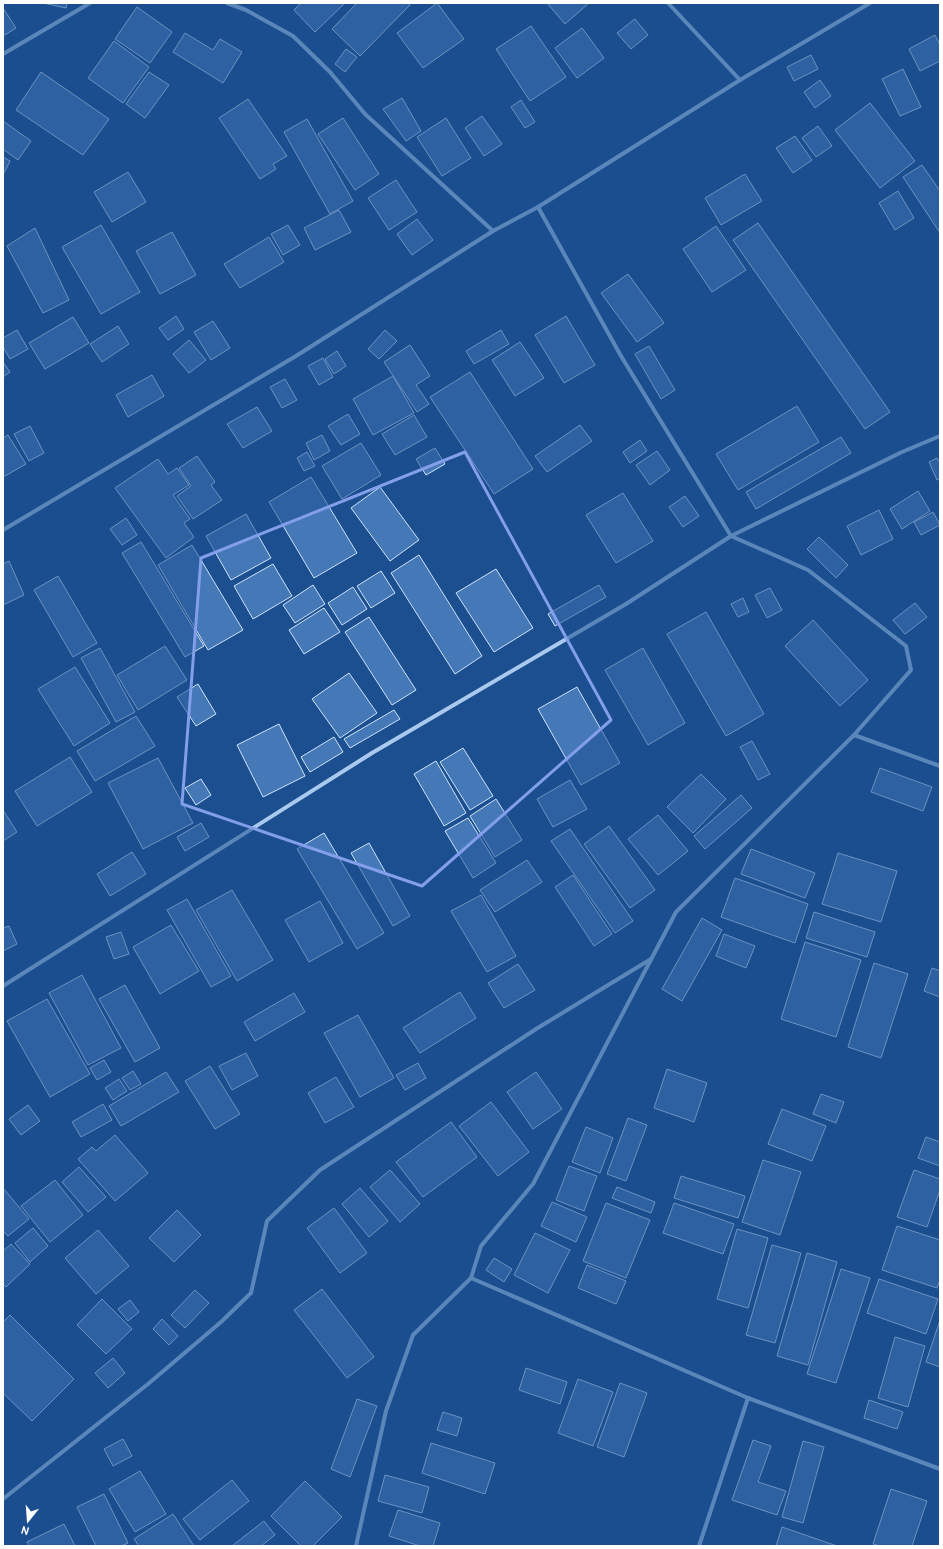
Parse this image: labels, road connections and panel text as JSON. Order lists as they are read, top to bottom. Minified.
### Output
{"north":"bottom"}
